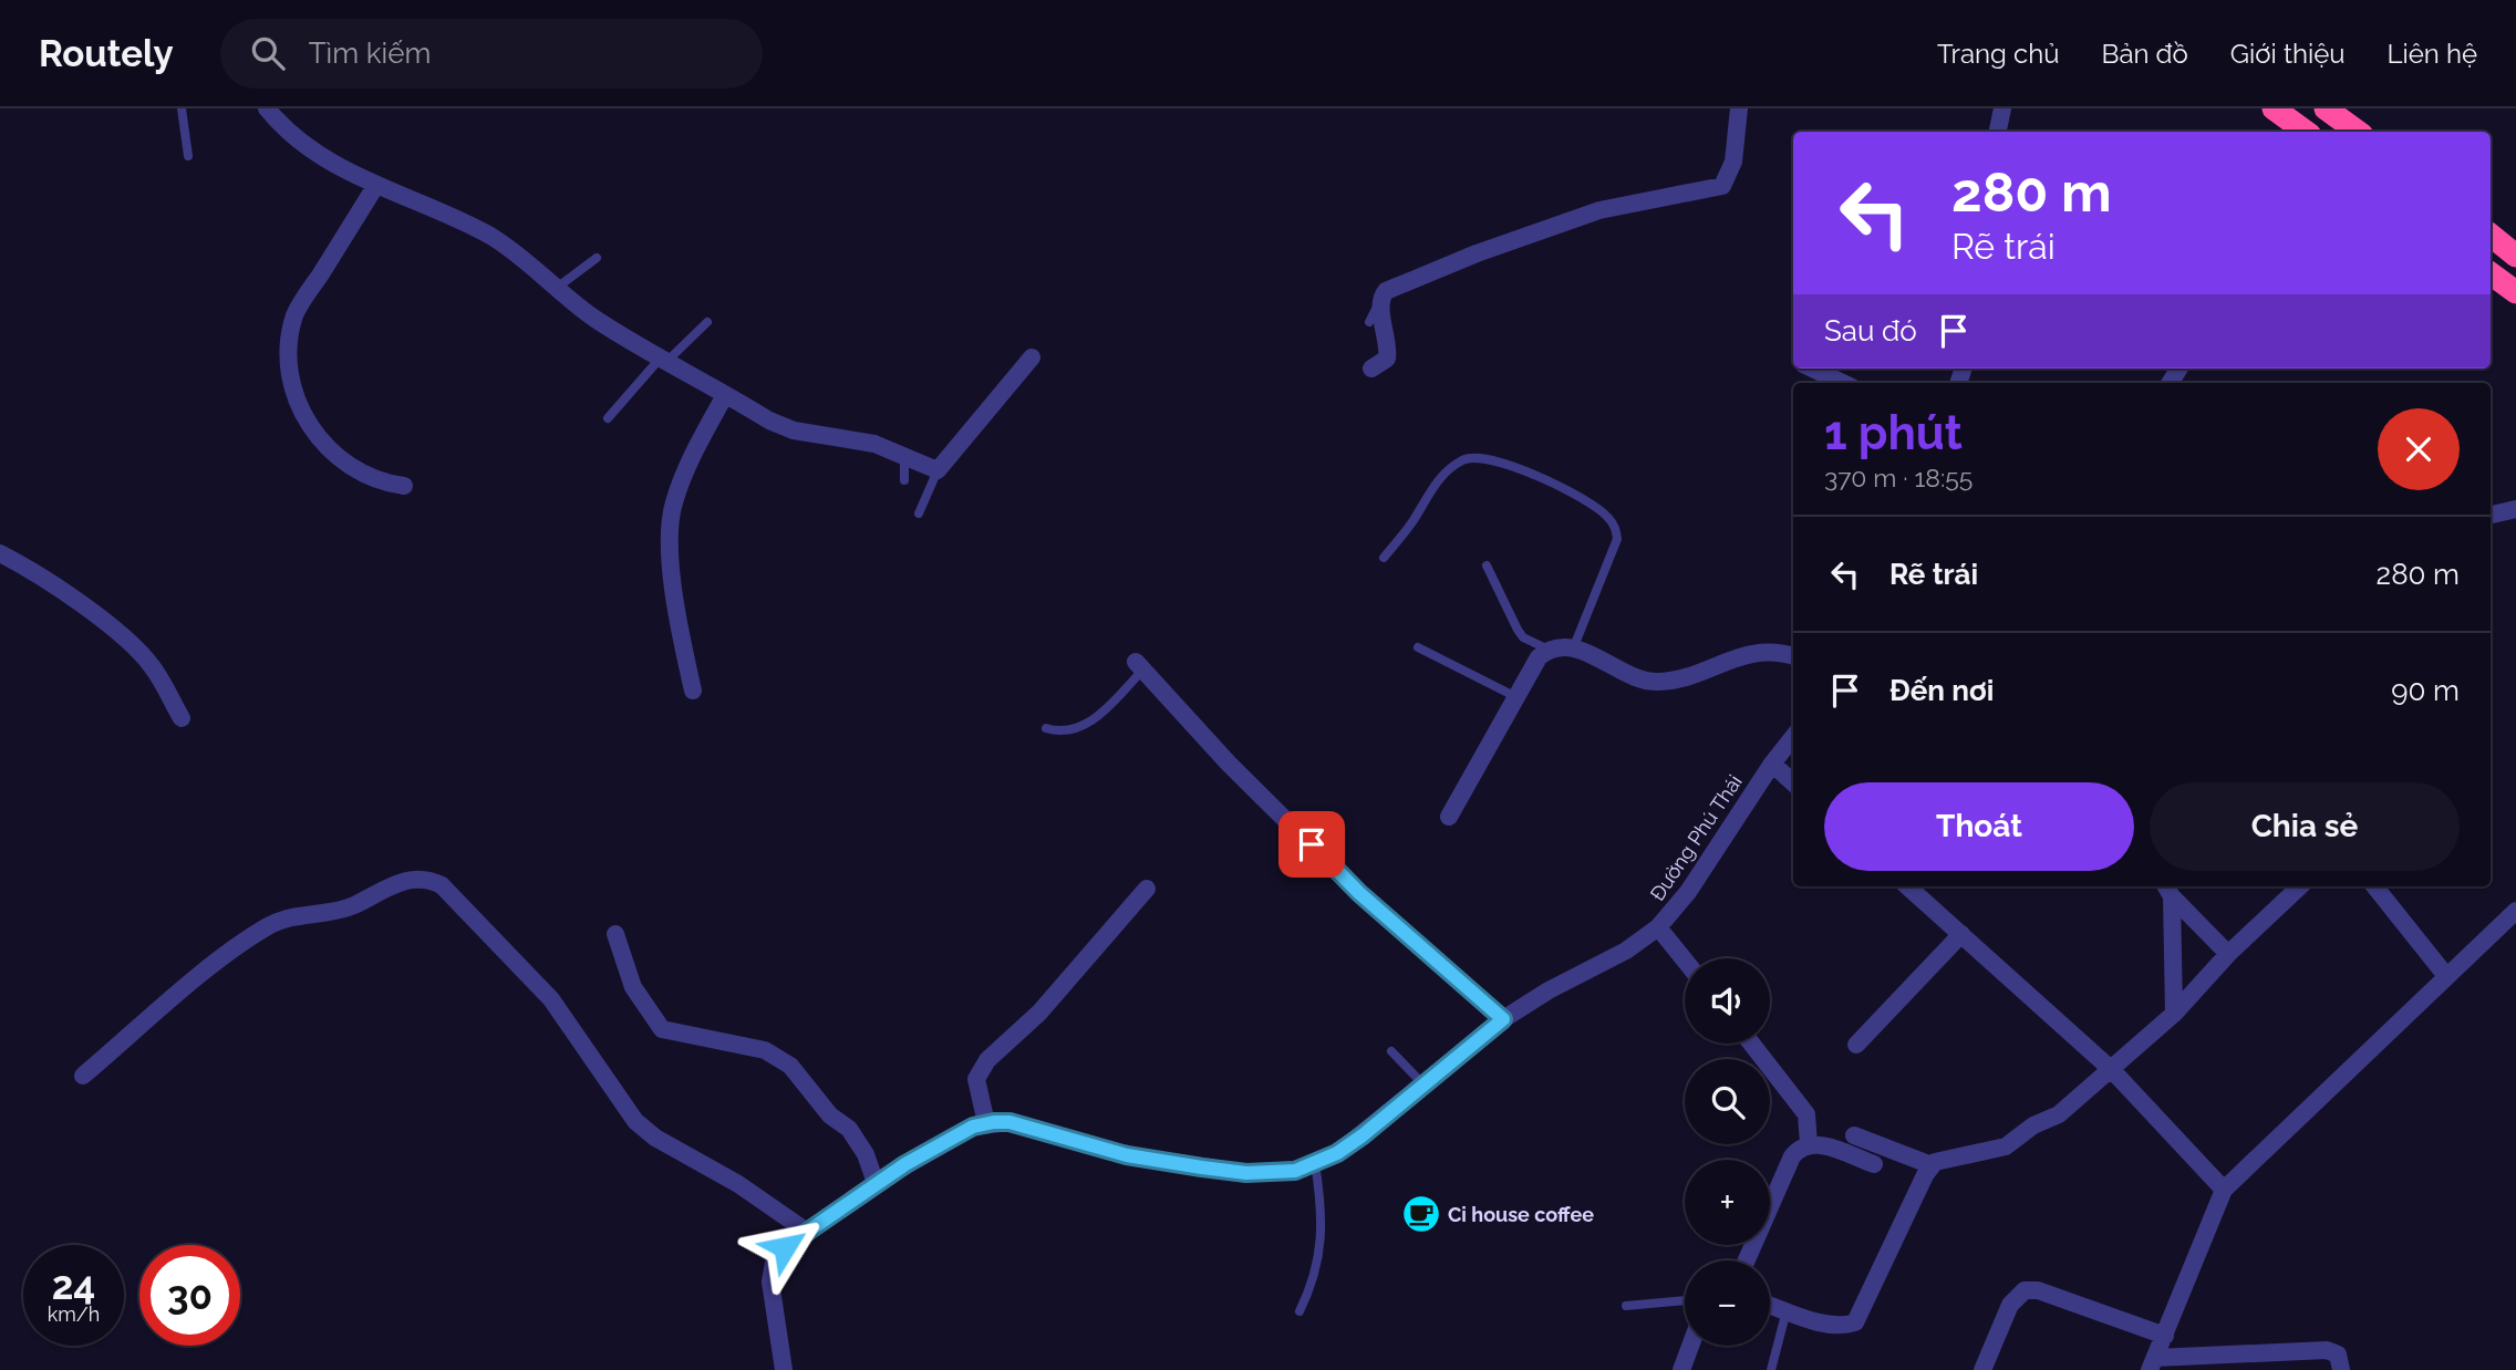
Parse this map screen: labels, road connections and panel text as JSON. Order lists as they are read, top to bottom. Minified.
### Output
{"streets":{"street":["Đường Phú Thái"]},"places":{"cafe":["Ci house coffee"]},"page":{"header":"Routely","search":"Tìm kiếm","nav":["Trang chủ","Bản đồ","Giới thiệu","Liên hệ"],"turn":["280 m","Rẽ trái"],"then":"Sau đó","heading":["1 phút","370 m · 18:55"],"list":[{"name":"Rẽ trái","value":"280 m"},{"name":"Đến nơi","value":"90 m"}],"buttons":["Thoát","Chia sẻ"],"map_buttons":["+","−"],"speed":"24 km/h","limit":"30"}}
